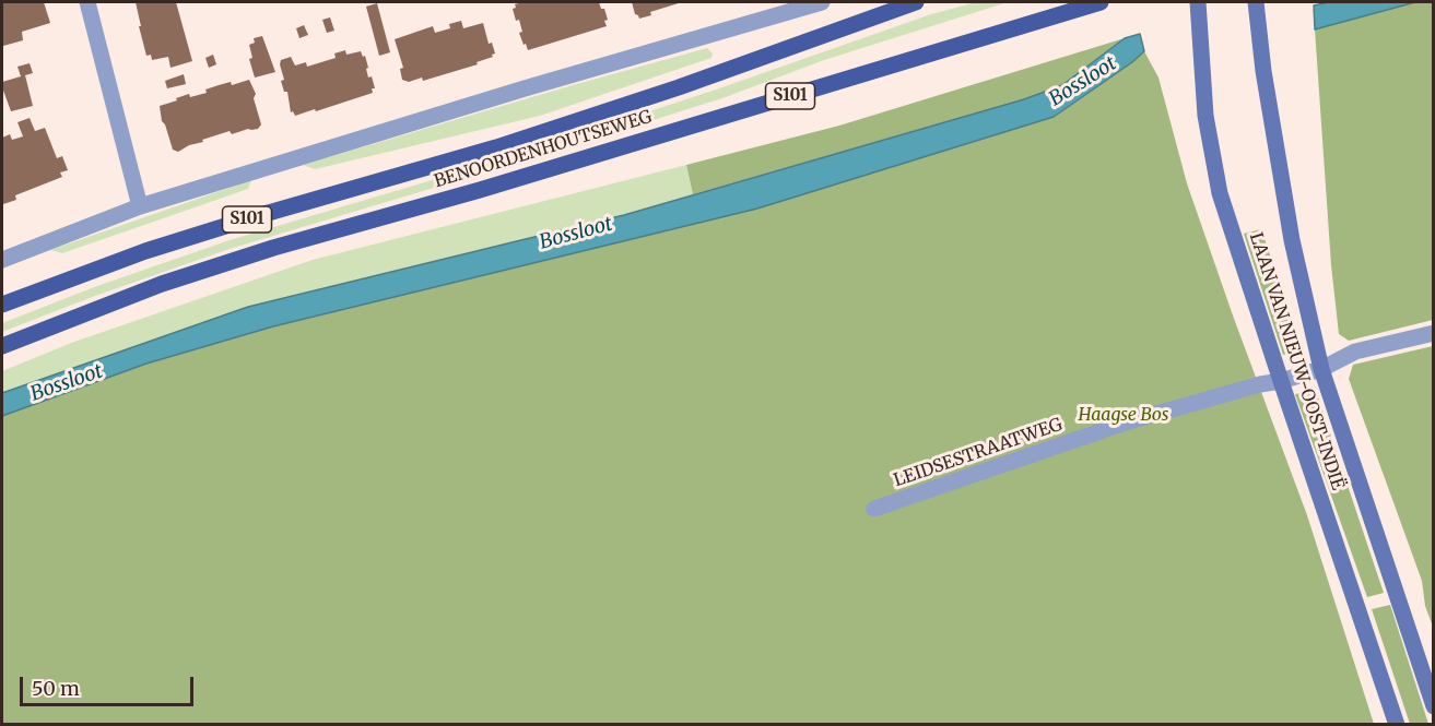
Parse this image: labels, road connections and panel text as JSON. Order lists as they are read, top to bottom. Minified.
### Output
{"streets":{"main road":["S101","BENOORDENHOUTSEWEG","LAAN VAN NIEUW-OOST-INDIË"],"street":["LEIDSESTRAATWEG"]},"crossings":[["LAAN VAN NIEUW-OOST-INDIË","LEIDSESTRAATWEG"]],"water":["Bossloot"],"parks":["Haagse Bos"],"scale_bar":"50 m"}
